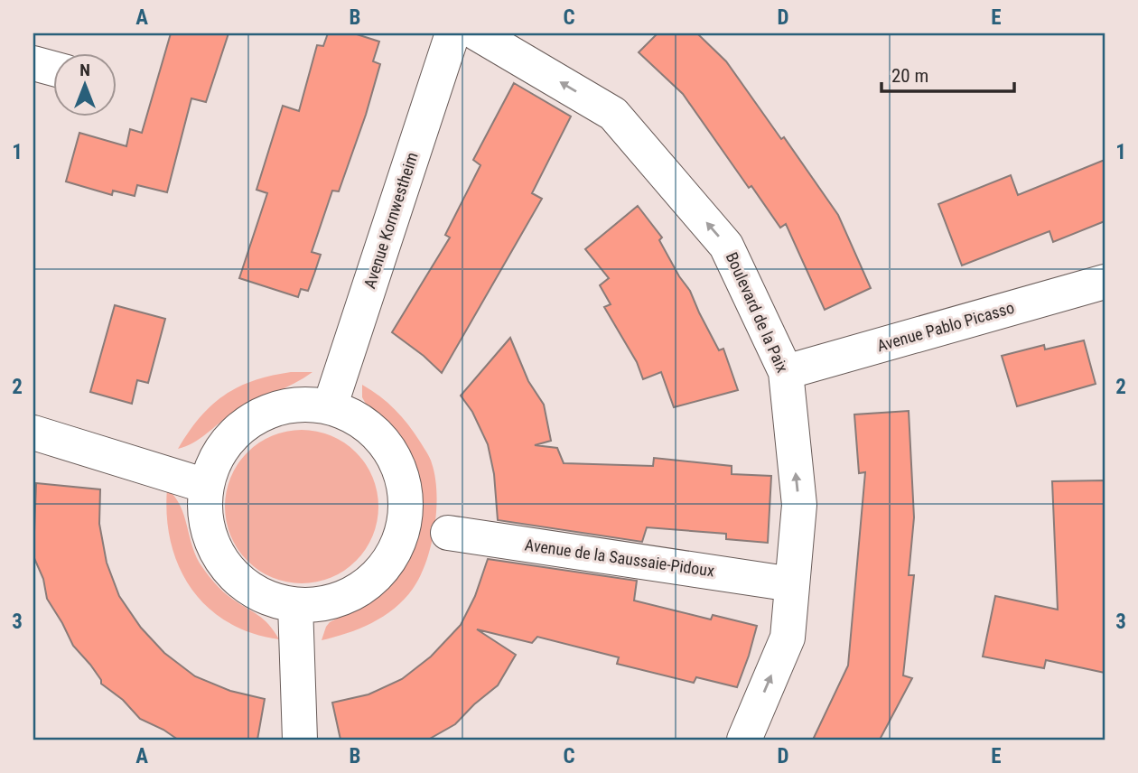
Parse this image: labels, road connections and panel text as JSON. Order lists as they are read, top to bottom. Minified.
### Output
{"streets":{"street":["Avenue Kornwestheim","Boulevard de la Paix","Avenue Pablo Picasso","Avenue de la Saussaie-Pidoux"]},"crossings":[["Boulevard de la Paix","Avenue Pablo Picasso"],["Boulevard de la Paix","Avenue de la Saussaie-Pidoux"]],"one_way":["Boulevard de la Paix"],"scale_bar":"20 m","north":"top","grid":{"columns":["A","B","C","D","E"],"rows":["1","2","3"]}}
